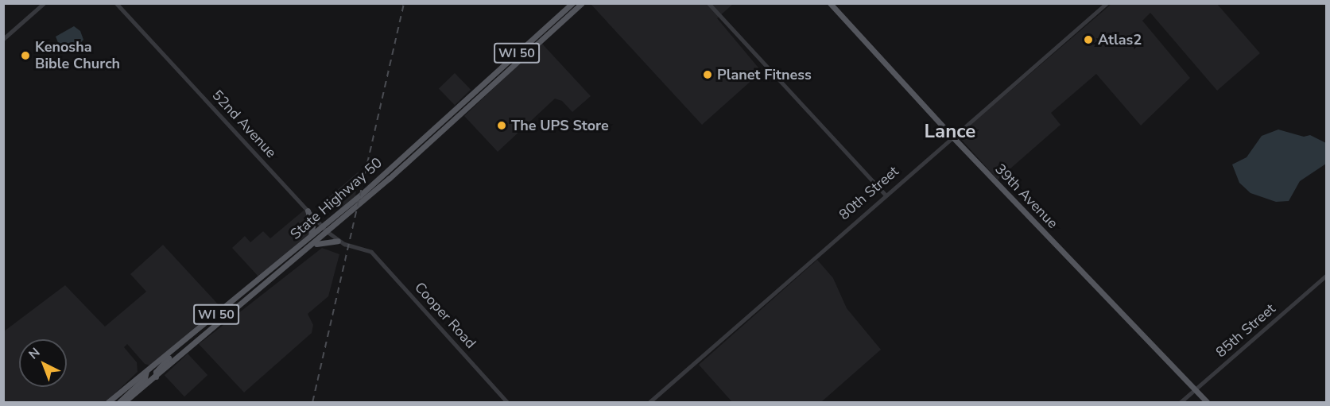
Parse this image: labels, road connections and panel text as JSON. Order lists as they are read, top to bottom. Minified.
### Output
{"streets":{"main road":["WI 50","39th Avenue","State Highway 50"],"street":["52nd Avenue","80th Street","Cooper Road","85th Street"]},"crossings":[["52nd Avenue","State Highway 50"],["52nd Avenue","Cooper Road"],["80th Street","39th Avenue"],["39th Avenue","85th Street"]],"districts":["Lance"],"places":["Atlas2","Kenosha Bible Church","Planet Fitness","The UPS Store"],"north":"top left"}
